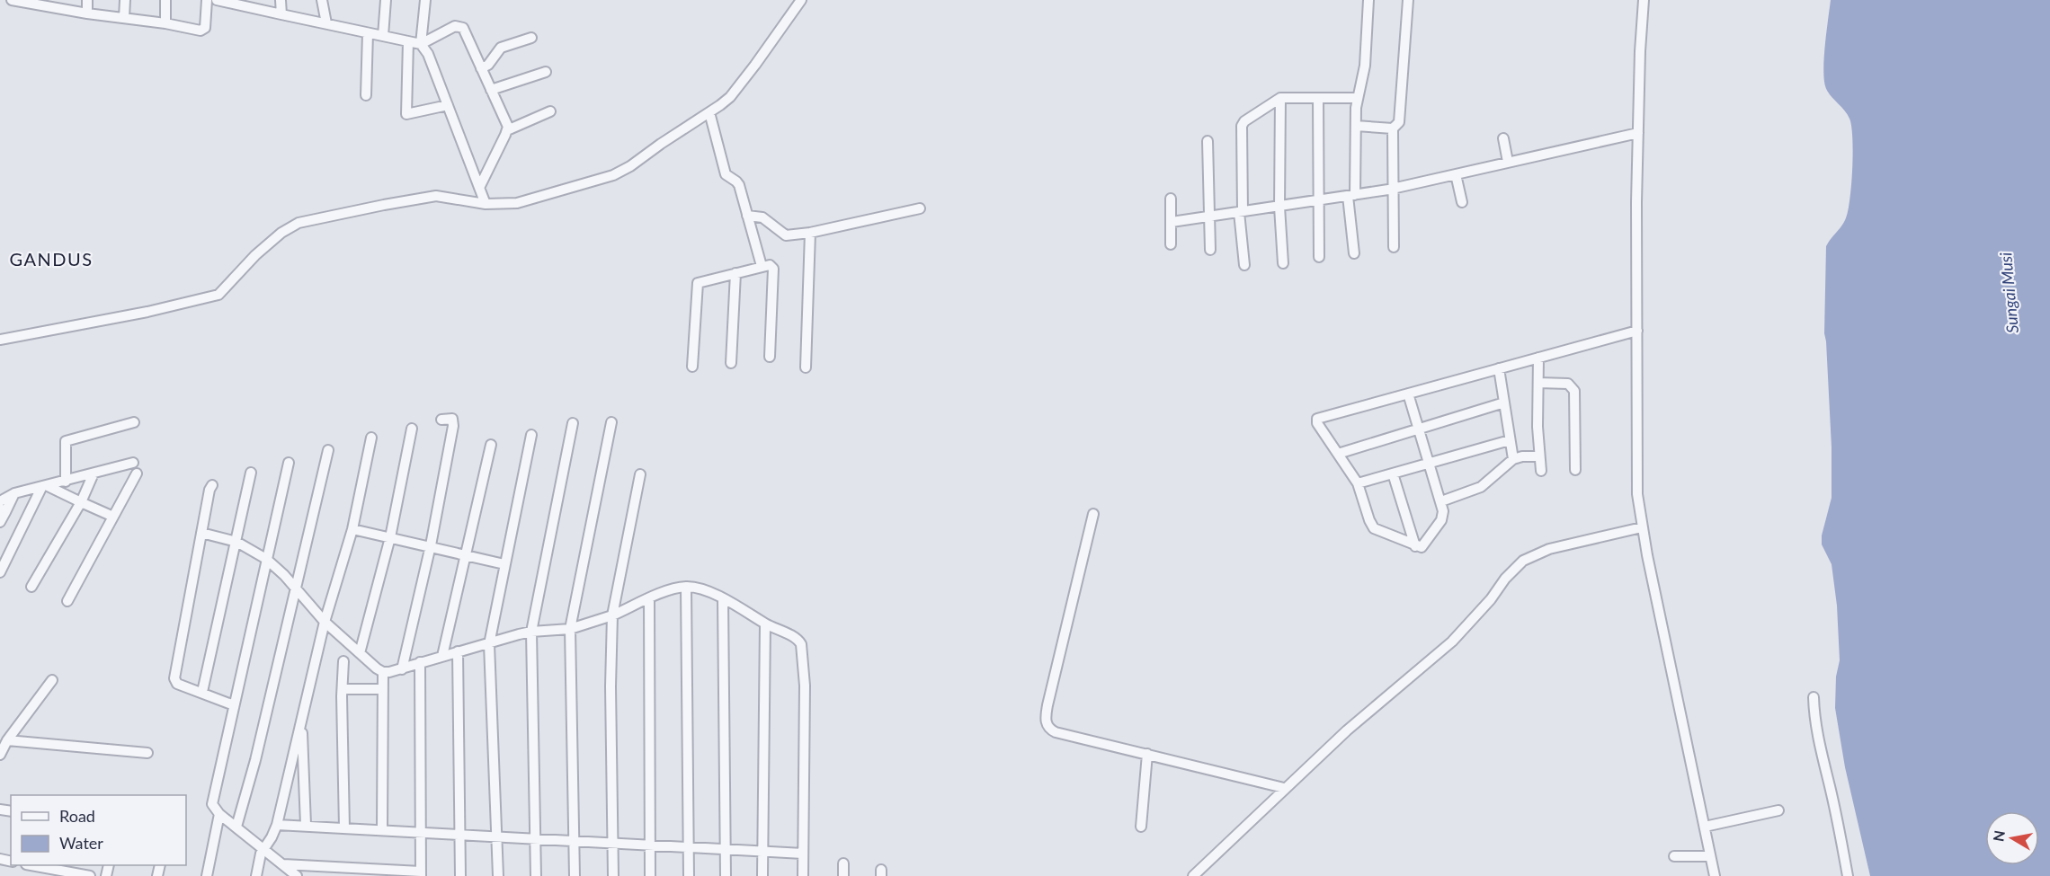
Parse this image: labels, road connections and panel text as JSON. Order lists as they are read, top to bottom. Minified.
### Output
{"districts":["GANDUS"],"water":["Sungai Musi"],"legend":["Road","Water"],"north":"left"}
